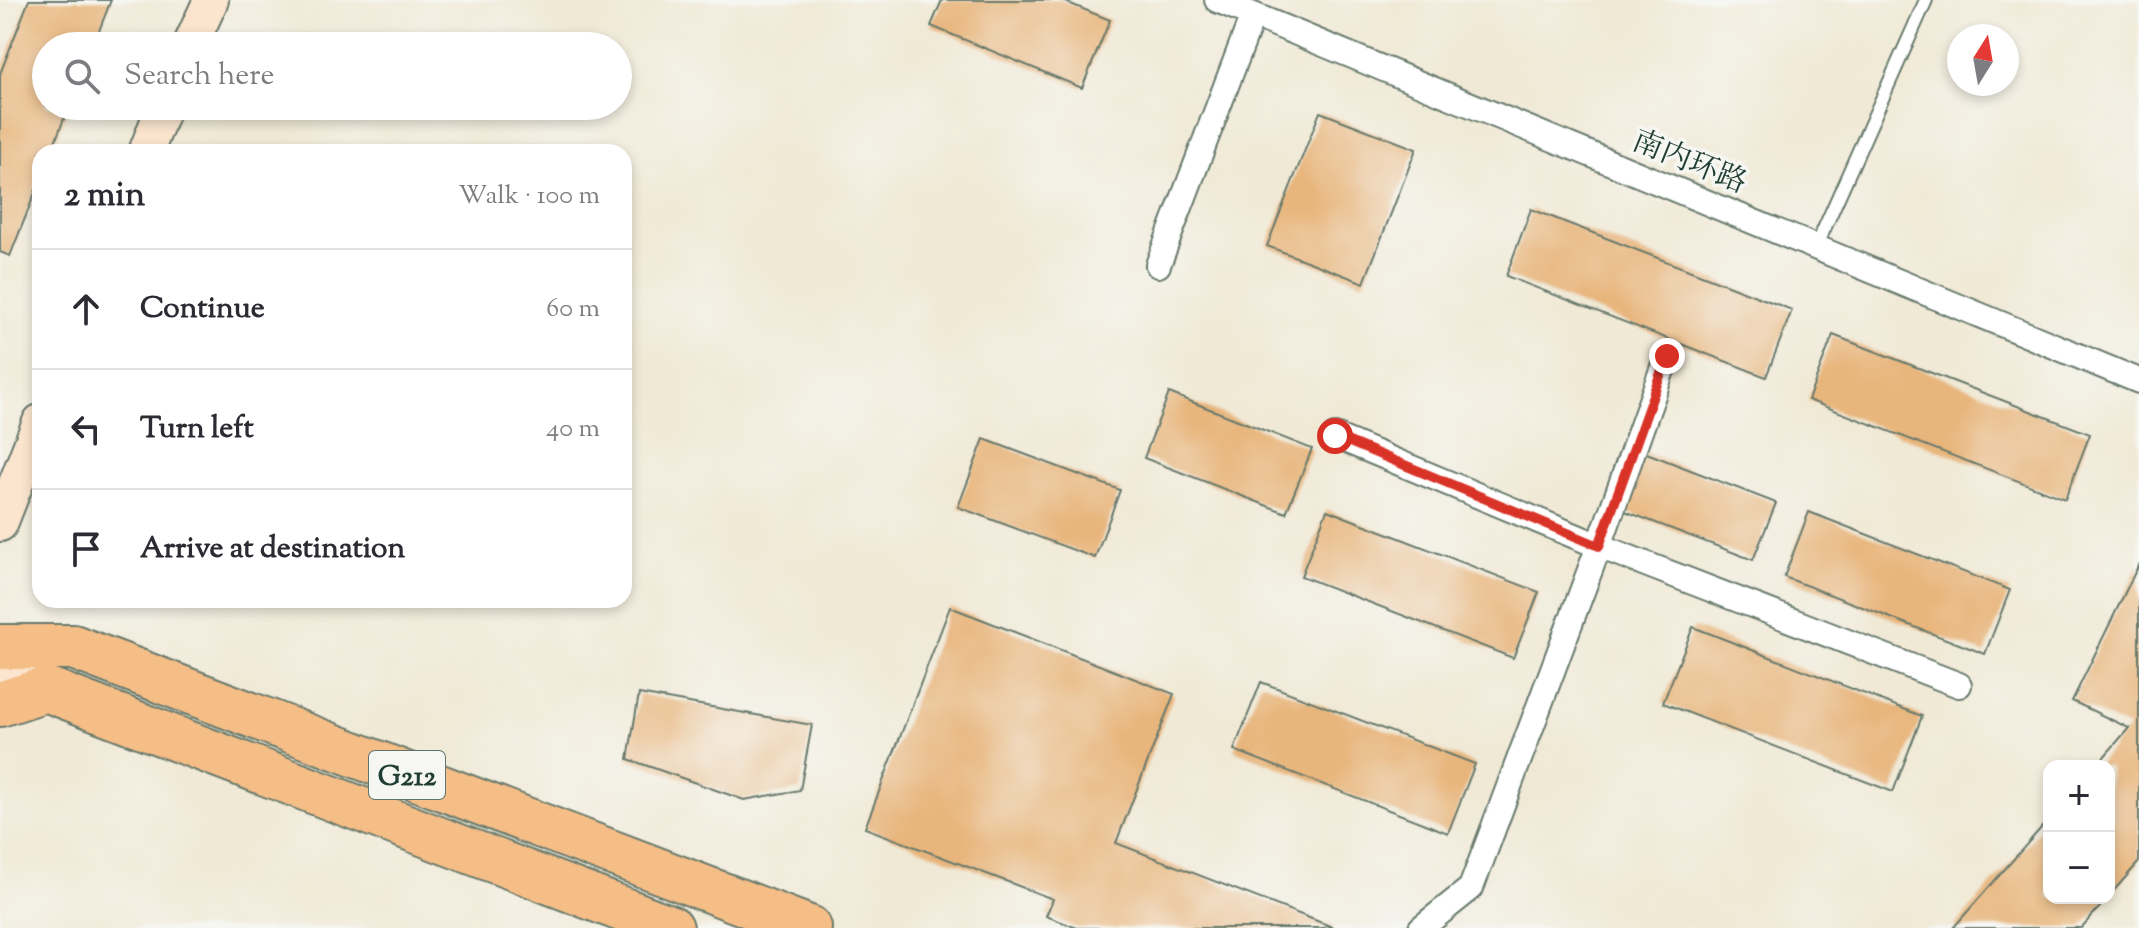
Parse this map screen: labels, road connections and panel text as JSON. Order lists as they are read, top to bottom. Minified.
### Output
{"streets":{"highway":["G212"],"street":["南内环路"]},"north":"top","page":{"search":"Search here","heading":["2 min","Walk · 100 m"],"list":[["Continue","60 m"],["Turn left","40 m"],"Arrive at destination"],"map_buttons":["+","−"]}}
